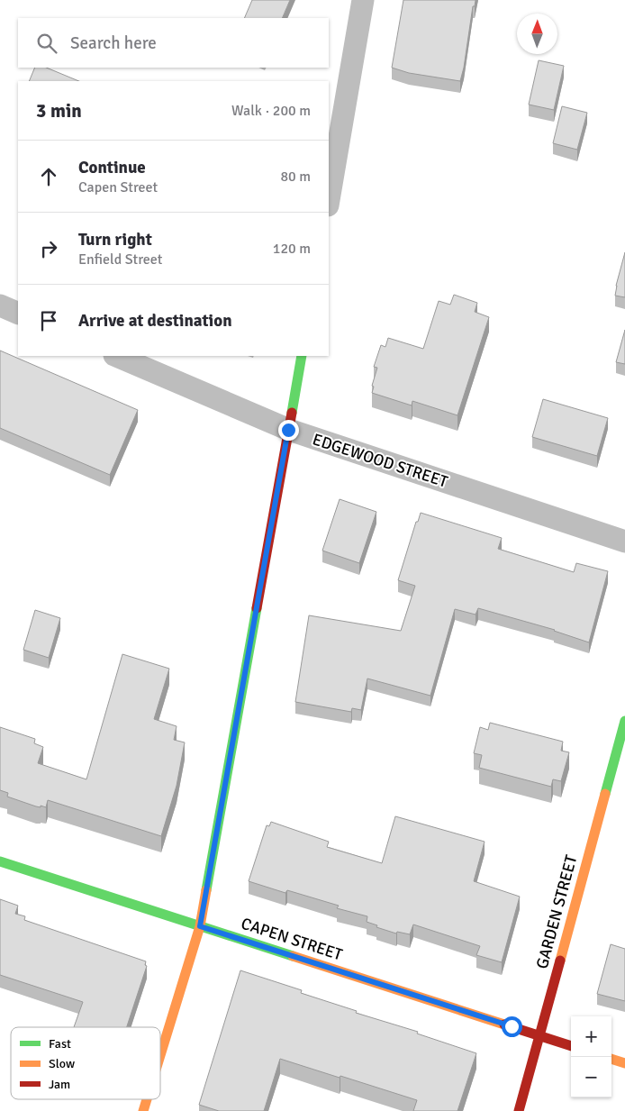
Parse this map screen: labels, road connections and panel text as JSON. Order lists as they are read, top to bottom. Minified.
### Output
{"streets":{"street":["EDGEWOOD STREET","GARDEN STREET","CAPEN STREET"]},"crossings":[["GARDEN STREET","CAPEN STREET"]],"legend":["Fast","Slow","Jam"],"north":"top","page":{"search":"Search here","heading":["3 min","Walk · 200 m"],"list":[["Continue","Capen Street","80 m"],["Turn right","Enfield Street","120 m"],"Arrive at destination"],"map_buttons":["+","−"]}}
